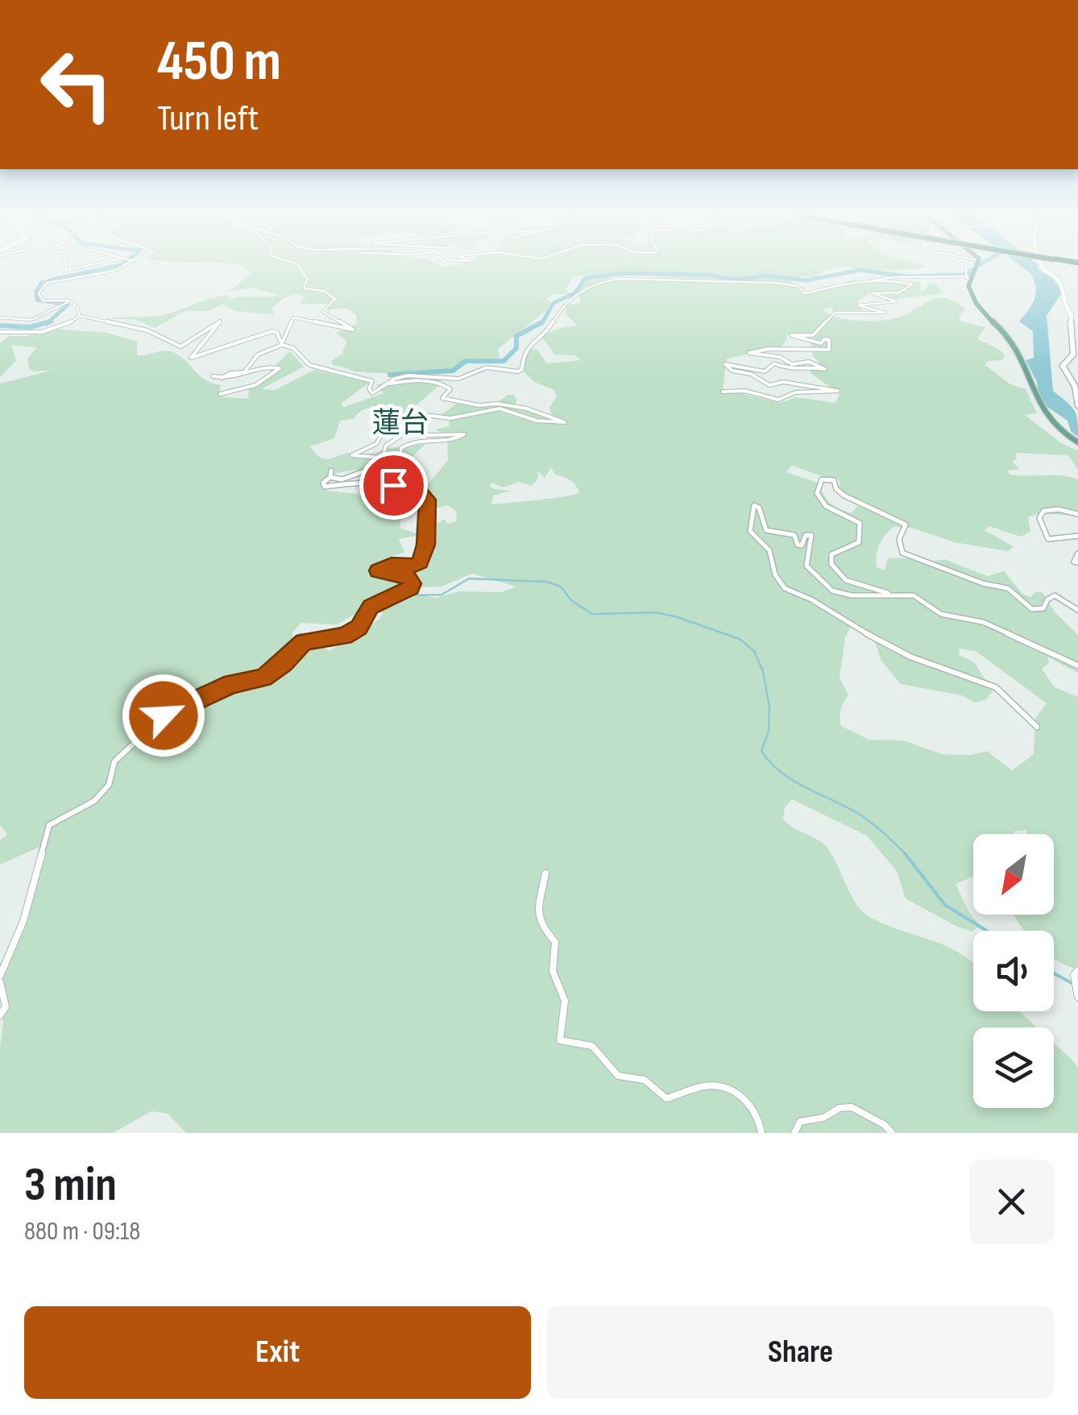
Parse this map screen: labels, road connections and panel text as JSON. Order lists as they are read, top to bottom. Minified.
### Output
{"districts":["蓮台"],"north":"bottom left","page":{"turn":["450 m","Turn left"],"heading":["3 min","880 m · 09:18"],"buttons":["Exit","Share"]}}
